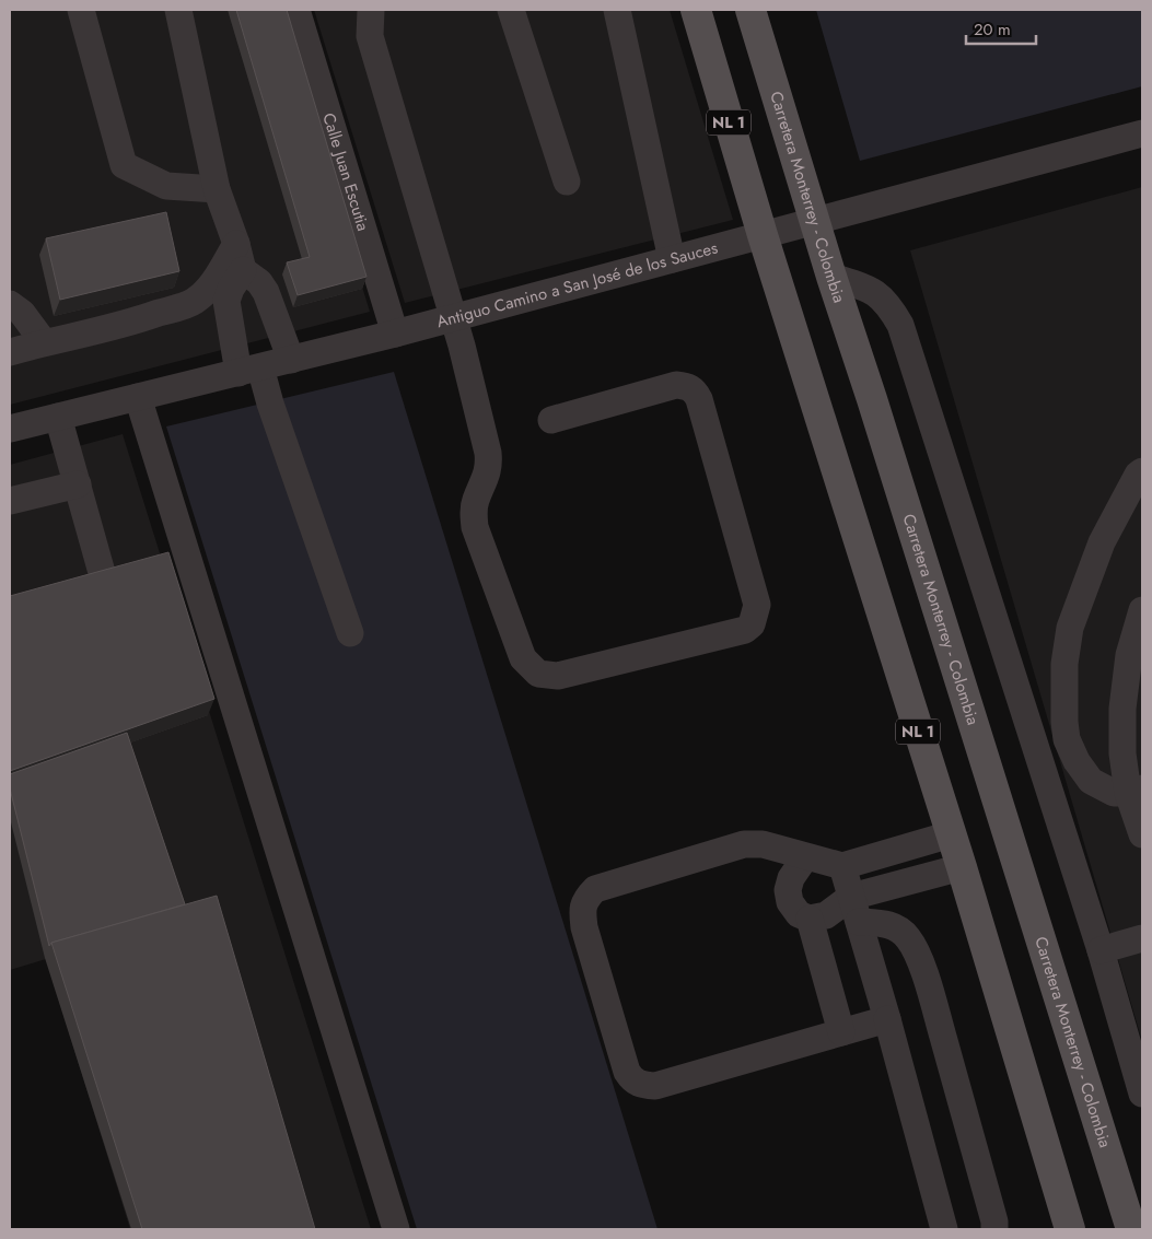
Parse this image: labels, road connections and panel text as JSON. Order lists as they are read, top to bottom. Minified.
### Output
{"streets":{"main road":["NL 1","Carretera Monterrey - Colombia"],"street":["Calle Juan Escutia","Antiguo Camino a San José de los Sauces"]},"crossings":[["NL 1","Antiguo Camino a San José de los Sauces"],["Calle Juan Escutia","Antiguo Camino a San José de los Sauces"],["Carretera Monterrey - Colombia","Antiguo Camino a San José de los Sauces"]],"scale_bar":"20 m"}
